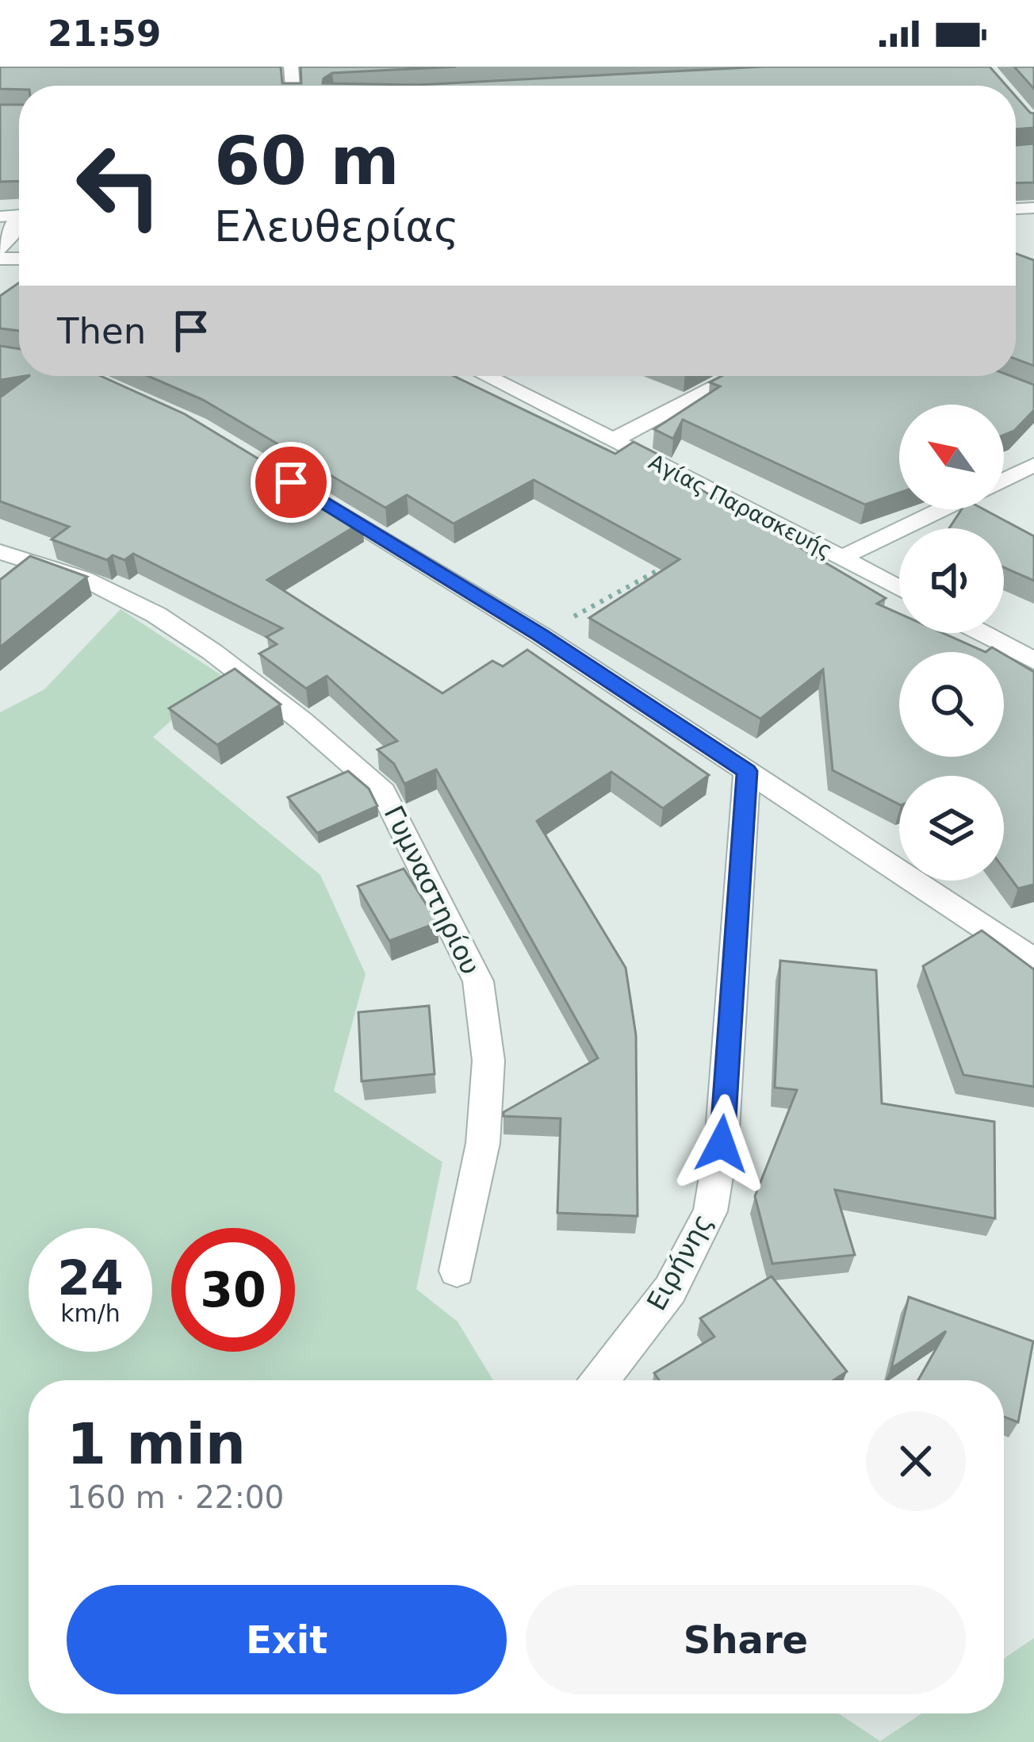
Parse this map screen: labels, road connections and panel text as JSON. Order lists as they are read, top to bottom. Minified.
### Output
{"streets":{"street":["Αγίας Παρασκευής","Γυμναστηρίου","Ειρήνης"]},"north":"top left","page":{"status":"21:59","turn":["60 m","Ελευθερίας"],"then":"Then","speed":"24 km/h","limit":"30","heading":["1 min","160 m · 22:00"],"buttons":["Exit","Share"]}}
